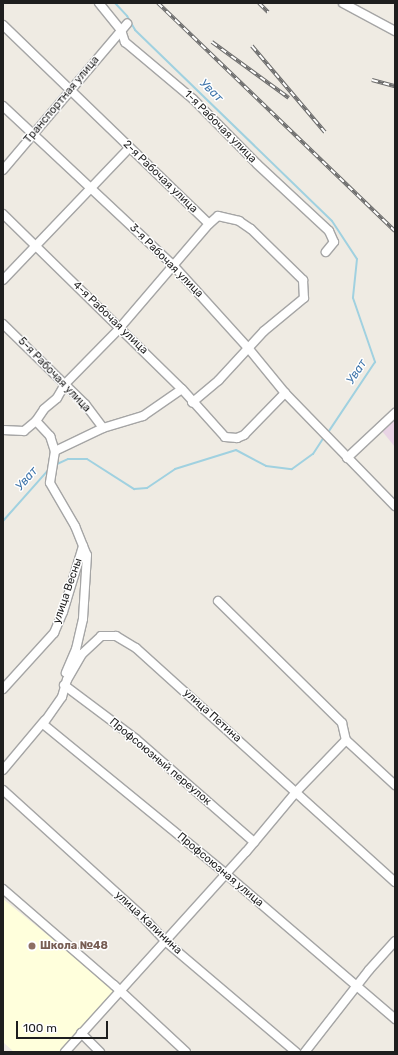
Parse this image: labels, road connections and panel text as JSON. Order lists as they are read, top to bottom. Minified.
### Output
{"streets":{"street":["Транспортная улица","1-я Рабочая улица","2-я Рабочая улица","3-я Рабочая улица","4-я Рабочая улица","5-я Рабочая улица","улица Весны","улица Петина","Профсоюзный переулок","Профсоюзная улица","улица Калинина"]},"crossings":[["Транспортная улица","1-я Рабочая улица"],["Транспортная улица","2-я Рабочая улица"],["Транспортная улица","3-я Рабочая улица"],["3-я Рабочая улица","4-я Рабочая улица"],["улица Петина","Профсоюзный переулок"],["улица Петина","Профсоюзная улица"]],"water":["Уват"],"places":["Школа №48"],"scale_bar":"100 m"}
